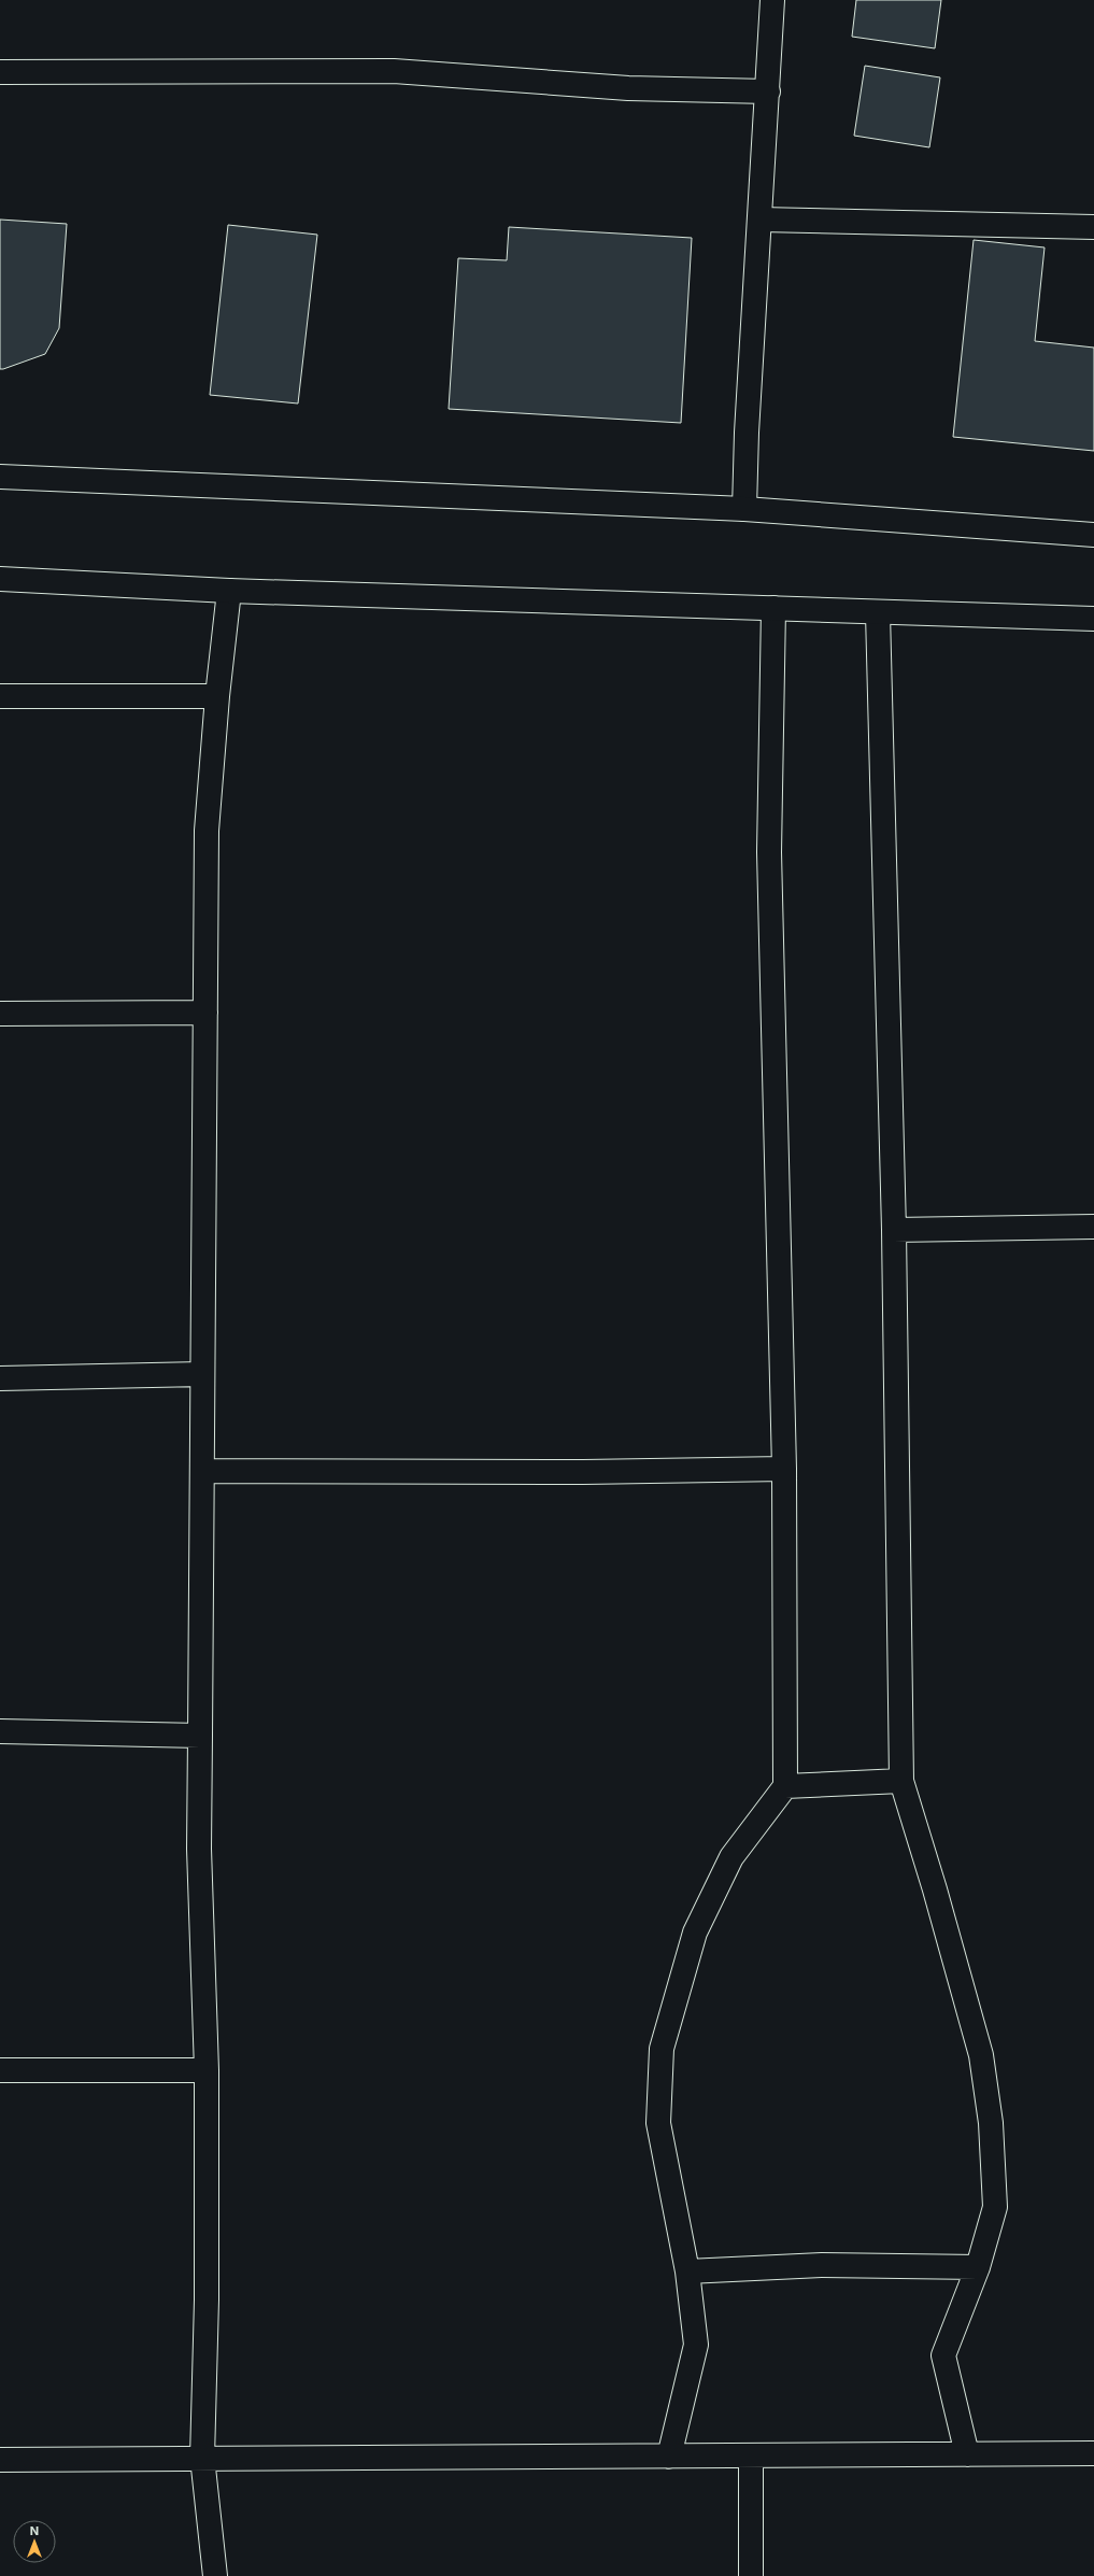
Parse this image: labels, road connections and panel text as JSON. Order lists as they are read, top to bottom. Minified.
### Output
{"north":"top"}
